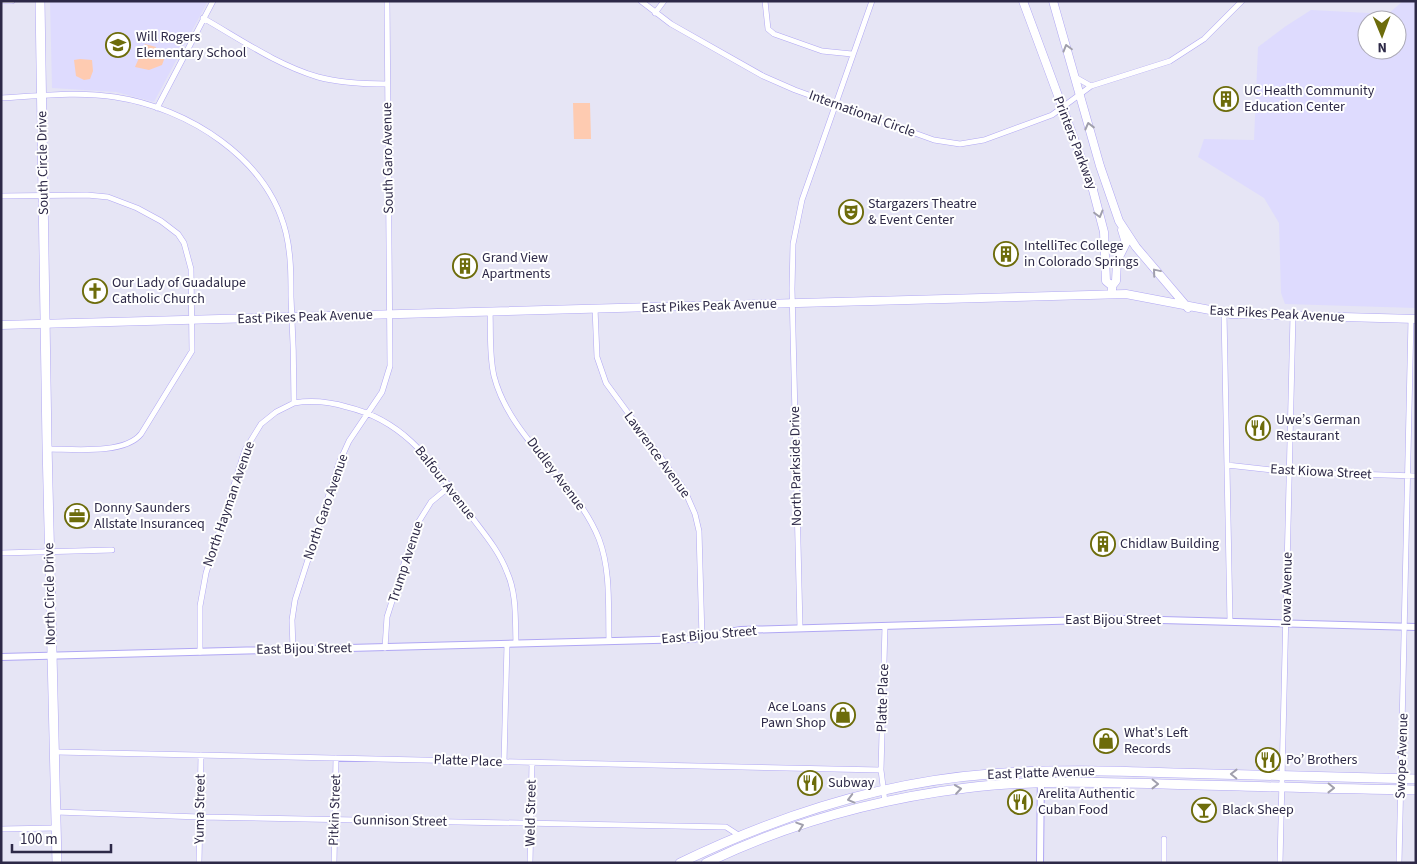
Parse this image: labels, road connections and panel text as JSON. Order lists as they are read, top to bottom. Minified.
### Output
{"streets":{"main road":["Printers Parkway","South Circle Drive","East Pikes Peak Avenue","North Circle Drive","East Platte Avenue"],"street":["International Circle","South Garo Avenue","Lawrence Avenue","North Parkside Drive","East Kiowa Street","Dudley Avenue","Balfour Avenue","North Hayman Avenue","North Garo Avenue","Trump Avenue","Iowa Avenue","East Bijou Street","Platte Place","Swope Avenue","Yuma Street","Pitkin Street","Weld Street","Gunnison Street"]},"crossings":[["International Circle","Printers Parkway"],["International Circle","North Parkside Drive"],["Printers Parkway","East Pikes Peak Avenue"],["South Garo Avenue","East Pikes Peak Avenue"],["South Garo Avenue","North Garo Avenue"],["South Circle Drive","East Pikes Peak Avenue"],["South Circle Drive","North Circle Drive"],["East Pikes Peak Avenue","Lawrence Avenue"],["East Pikes Peak Avenue","North Parkside Drive"],["East Pikes Peak Avenue","Dudley Avenue"],["East Pikes Peak Avenue","North Garo Avenue"],["East Pikes Peak Avenue","Iowa Avenue"],["East Pikes Peak Avenue","North Circle Drive"],["East Pikes Peak Avenue","Swope Avenue"],["Lawrence Avenue","East Bijou Street"],["North Parkside Drive","East Bijou Street"],["East Kiowa Street","Iowa Avenue"],["East Kiowa Street","Swope Avenue"],["Dudley Avenue","East Bijou Street"],["Balfour Avenue","North Hayman Avenue"],["Balfour Avenue","North Garo Avenue"],["Balfour Avenue","Trump Avenue"],["Balfour Avenue","East Bijou Street"],["North Hayman Avenue","East Bijou Street"],["North Garo Avenue","East Bijou Street"],["Trump Avenue","East Bijou Street"],["Iowa Avenue","East Bijou Street"],["Iowa Avenue","East Platte Avenue"],["North Circle Drive","East Bijou Street"],["North Circle Drive","Platte Place"],["North Circle Drive","Gunnison Street"],["East Bijou Street","Platte Place"],["East Bijou Street","Swope Avenue"],["Platte Place","East Platte Avenue"],["Platte Place","Yuma Street"],["Platte Place","Pitkin Street"],["Platte Place","Weld Street"],["Swope Avenue","East Platte Avenue"],["East Platte Avenue","Gunnison Street"],["Yuma Street","Gunnison Street"],["Pitkin Street","Gunnison Street"],["Weld Street","Gunnison Street"]],"places":{"school or university":["Will Rogers Elementary School"],"building":["UC Health Community Education Center","IntelliTec College in Colorado Springs","Grand View Apartments","Chidlaw Building"],"theatre":["Stargazers Theatre & Event Center"],"church":["Our Lady of Guadalupe Catholic Church"],"restaurant":["Uwe’s German Restaurant","Po’ Brothers","Subway","Arelita Authentic Cuban Food"],"office":["Donny Saunders Allstate Insuranceq"],"shop":["Ace Loans Pawn Shop","What's Left Records"],"bar":["Black Sheep"]},"scale_bar":"100 m","north":"bottom"}
